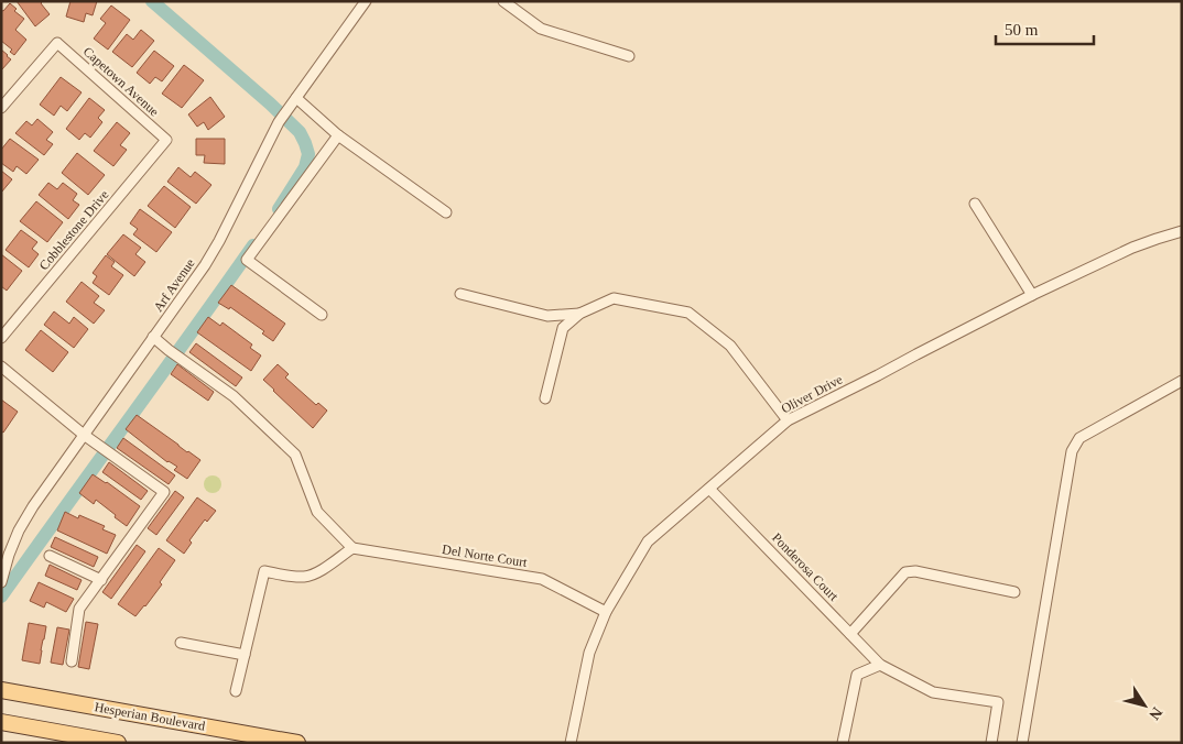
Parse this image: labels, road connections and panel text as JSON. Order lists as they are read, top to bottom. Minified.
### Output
{"streets":{"main road":["Hesperian Boulevard"],"street":["Capetown Avenue","Cobblestone Drive","Arf Avenue","Oliver Drive","Del Norte Court","Ponderosa Court"]},"crossings":[["Capetown Avenue","Cobblestone Drive"],["Oliver Drive","Del Norte Court"],["Oliver Drive","Ponderosa Court"]],"scale_bar":"50 m","north":"bottom right"}
